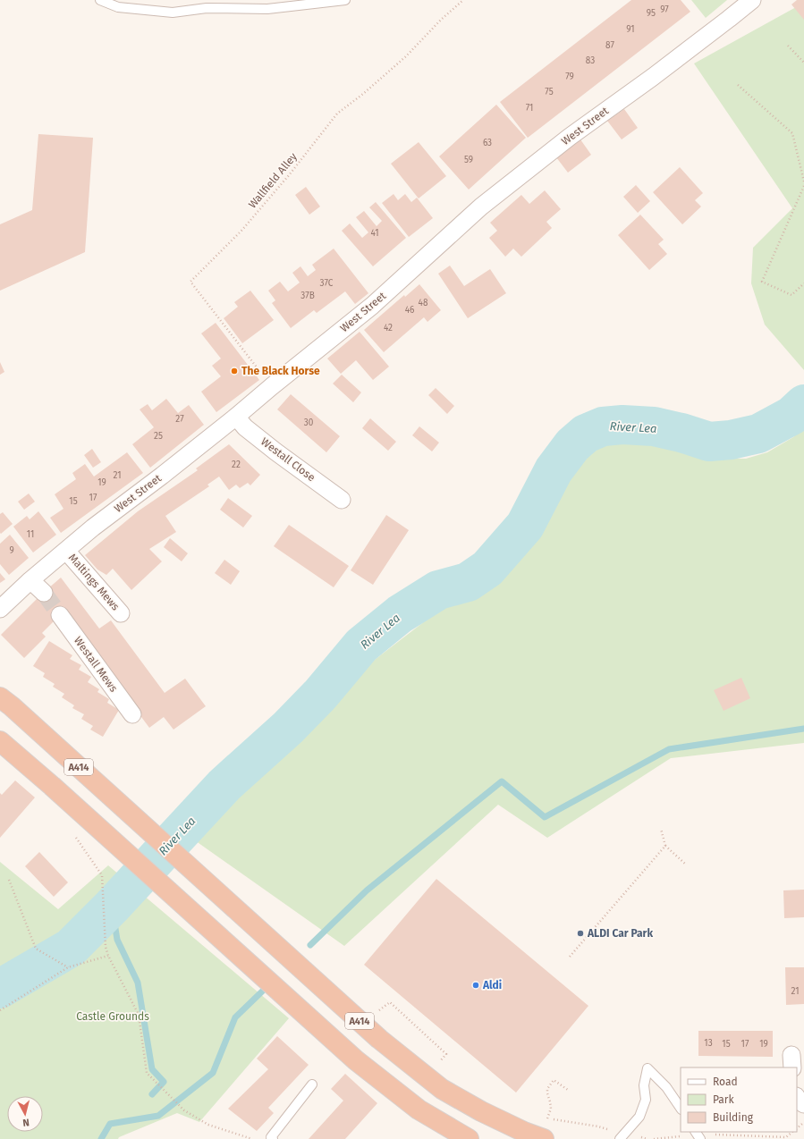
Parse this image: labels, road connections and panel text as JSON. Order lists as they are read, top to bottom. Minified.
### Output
{"streets":{"highway":["A414"],"street":["West Street","Westall Close","Maltings Mews","Westall Mews"],"path":["Wallfield Alley"]},"crossings":[["West Street","Wallfield Alley"],["West Street","Westall Close"],["West Street","Maltings Mews"]],"water":["River Lea"],"parks":["Castle Grounds"],"places":["The Black Horse","ALDI Car Park","Aldi"],"house_numbers":["97","95","91","87","83","79","75","71","63","59","41","37C","37B","48","46","42","27","30","25","22","21","19","17","15","11","9","21","13","15","17","19"],"legend":["Road","Park","Building"],"north":"bottom"}
